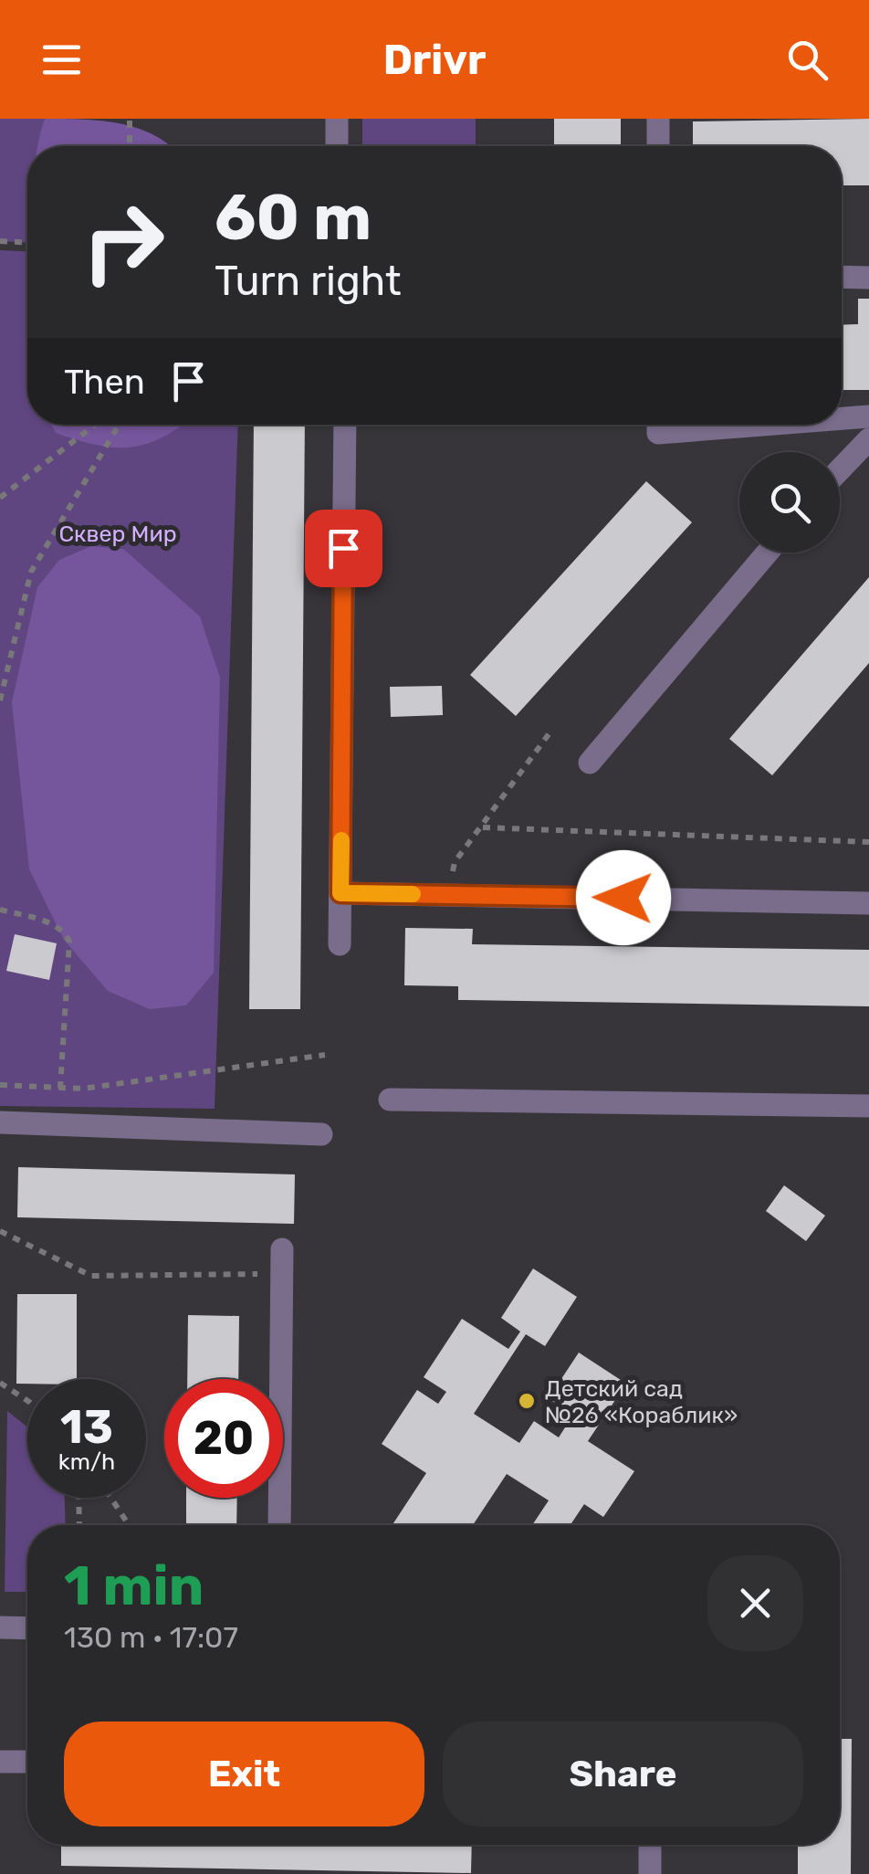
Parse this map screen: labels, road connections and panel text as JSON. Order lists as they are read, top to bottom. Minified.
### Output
{"parks":["Сквер Мир"],"places":["Детский сад №26 «Кораблик»"],"page":{"header":"Drivr","turn":["60 m","Turn right"],"then":"Then","speed":"13 km/h","limit":"20","heading":["1 min","130 m · 17:07"],"buttons":["Exit","Share"]}}
